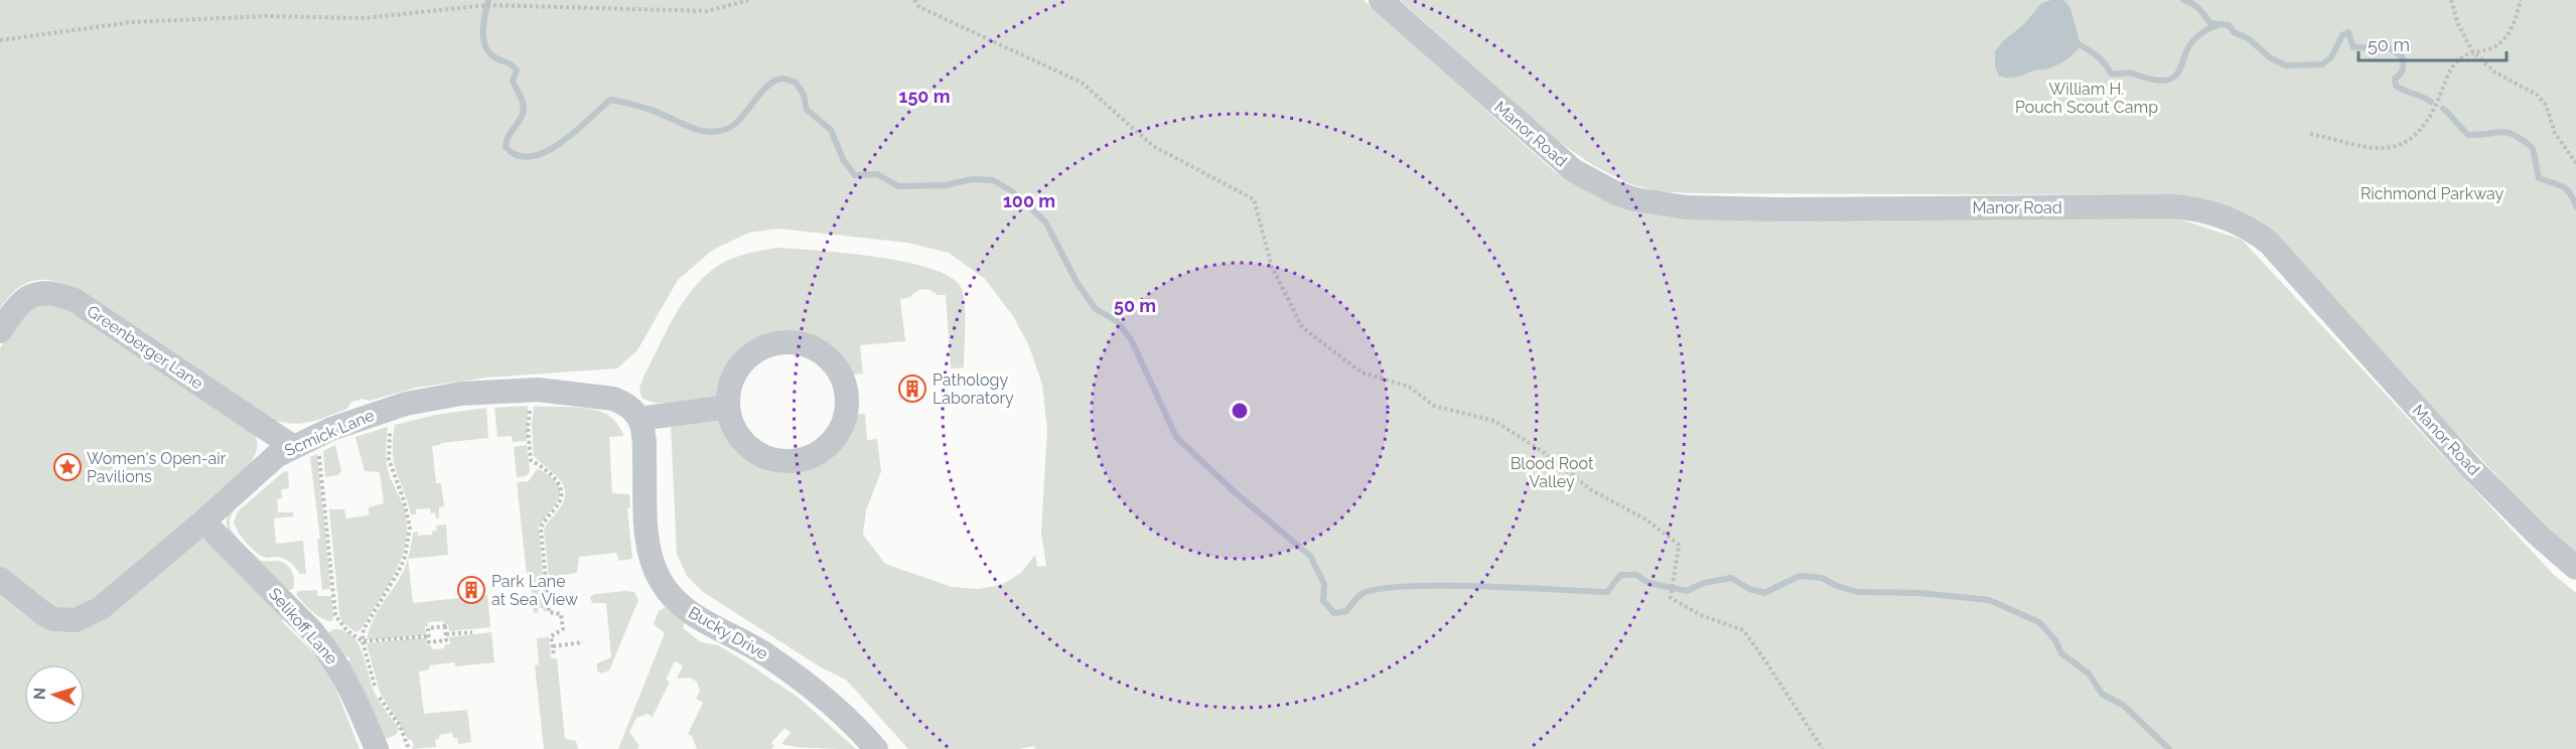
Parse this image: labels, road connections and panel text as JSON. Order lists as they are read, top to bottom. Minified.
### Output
{"streets":{"street":["Manor Road","Greenberger Lane","Scmick Lane","Selikoff Lane","Bucky Drive"]},"crossings":[["Greenberger Lane","Scmick Lane"],["Scmick Lane","Selikoff Lane"],["Scmick Lane","Bucky Drive"]],"parks":["William H. Pouch Scout Camp","Richmond Parkway","Blood Root Valley"],"places":{"building":["Pathology Laboratory","Park Lane at Sea View"],"place":["Women's Open-air Pavilions"]},"scale_bar":"50 m","north":"left","rings":["150 m","100 m","50 m"]}
